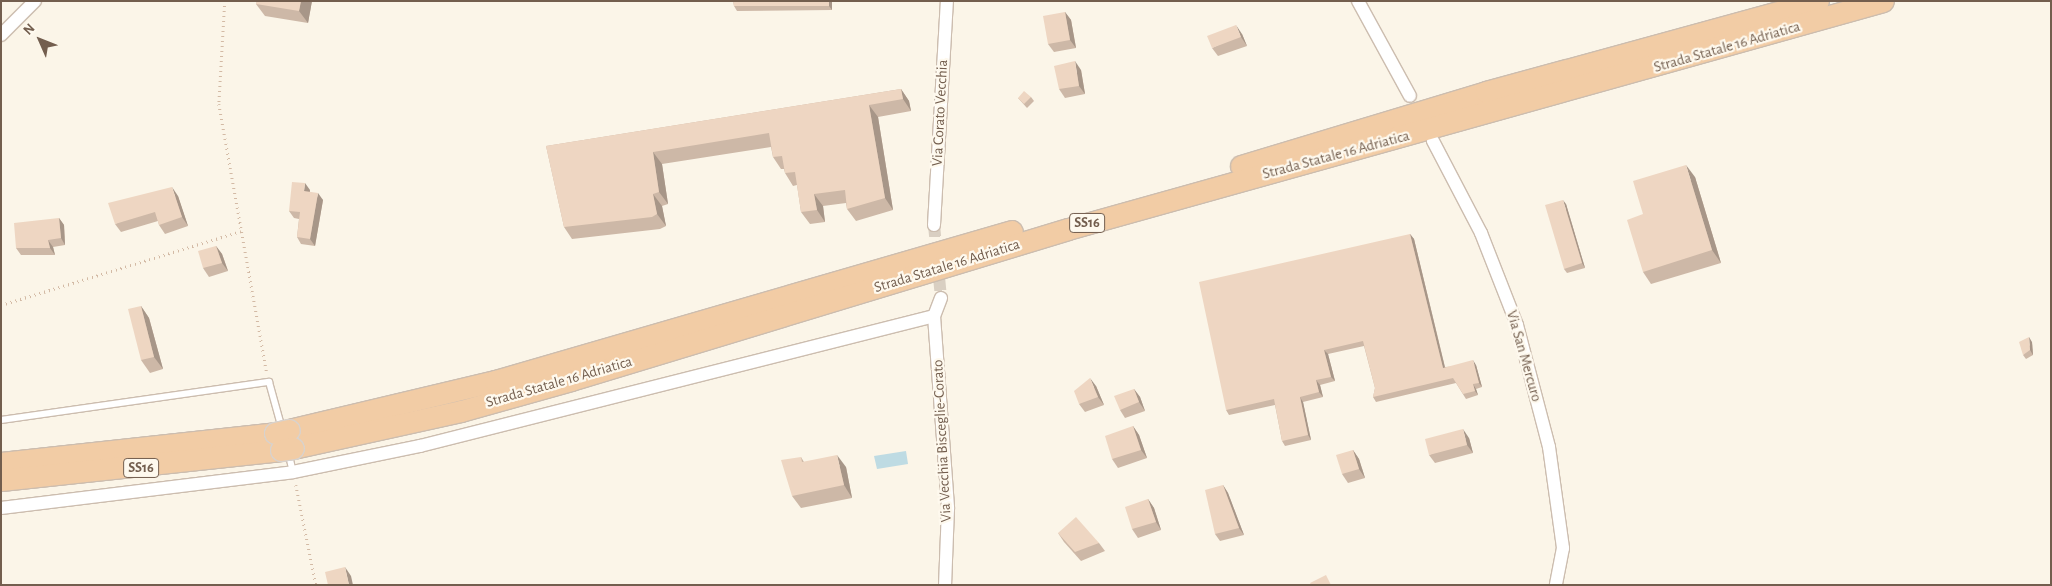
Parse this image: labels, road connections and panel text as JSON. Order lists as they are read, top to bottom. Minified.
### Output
{"streets":{"highway":["Strada Statale 16 Adriatica","SS16"],"street":["Via Corato Vecchia","Via San Mercuro","Via Vecchia Bisceglie-Corato"]},"north":"top left"}
